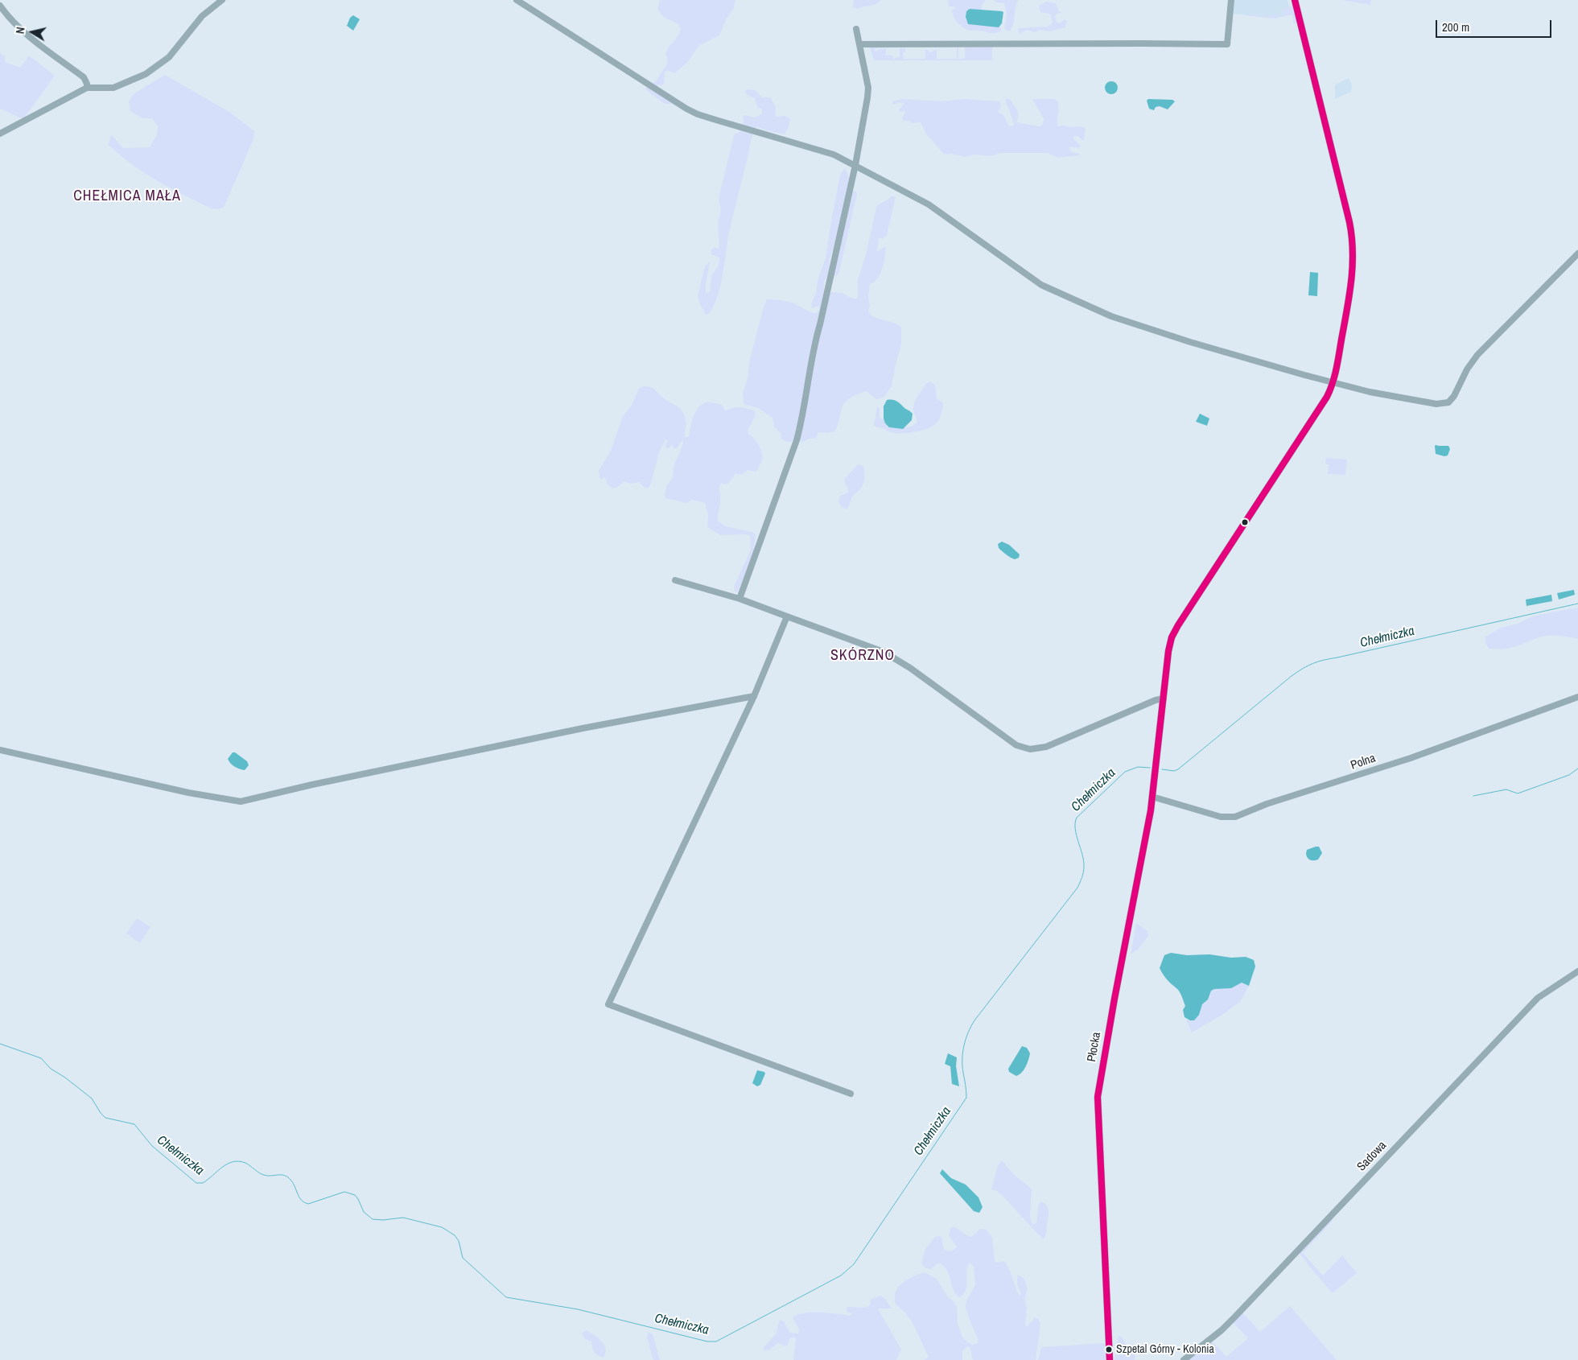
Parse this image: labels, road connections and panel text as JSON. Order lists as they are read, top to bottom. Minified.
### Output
{"streets":{"main road":["Płocka"],"street":["Polna","Sadowa"]},"crossings":[["Polna","Płocka"]],"districts":["CHEŁMICA MAŁA","SKÓRZNO"],"water":["Chełmiczka"],"places":["Szpetal Górny - Kolonia"],"scale_bar":"200 m","north":"left"}
